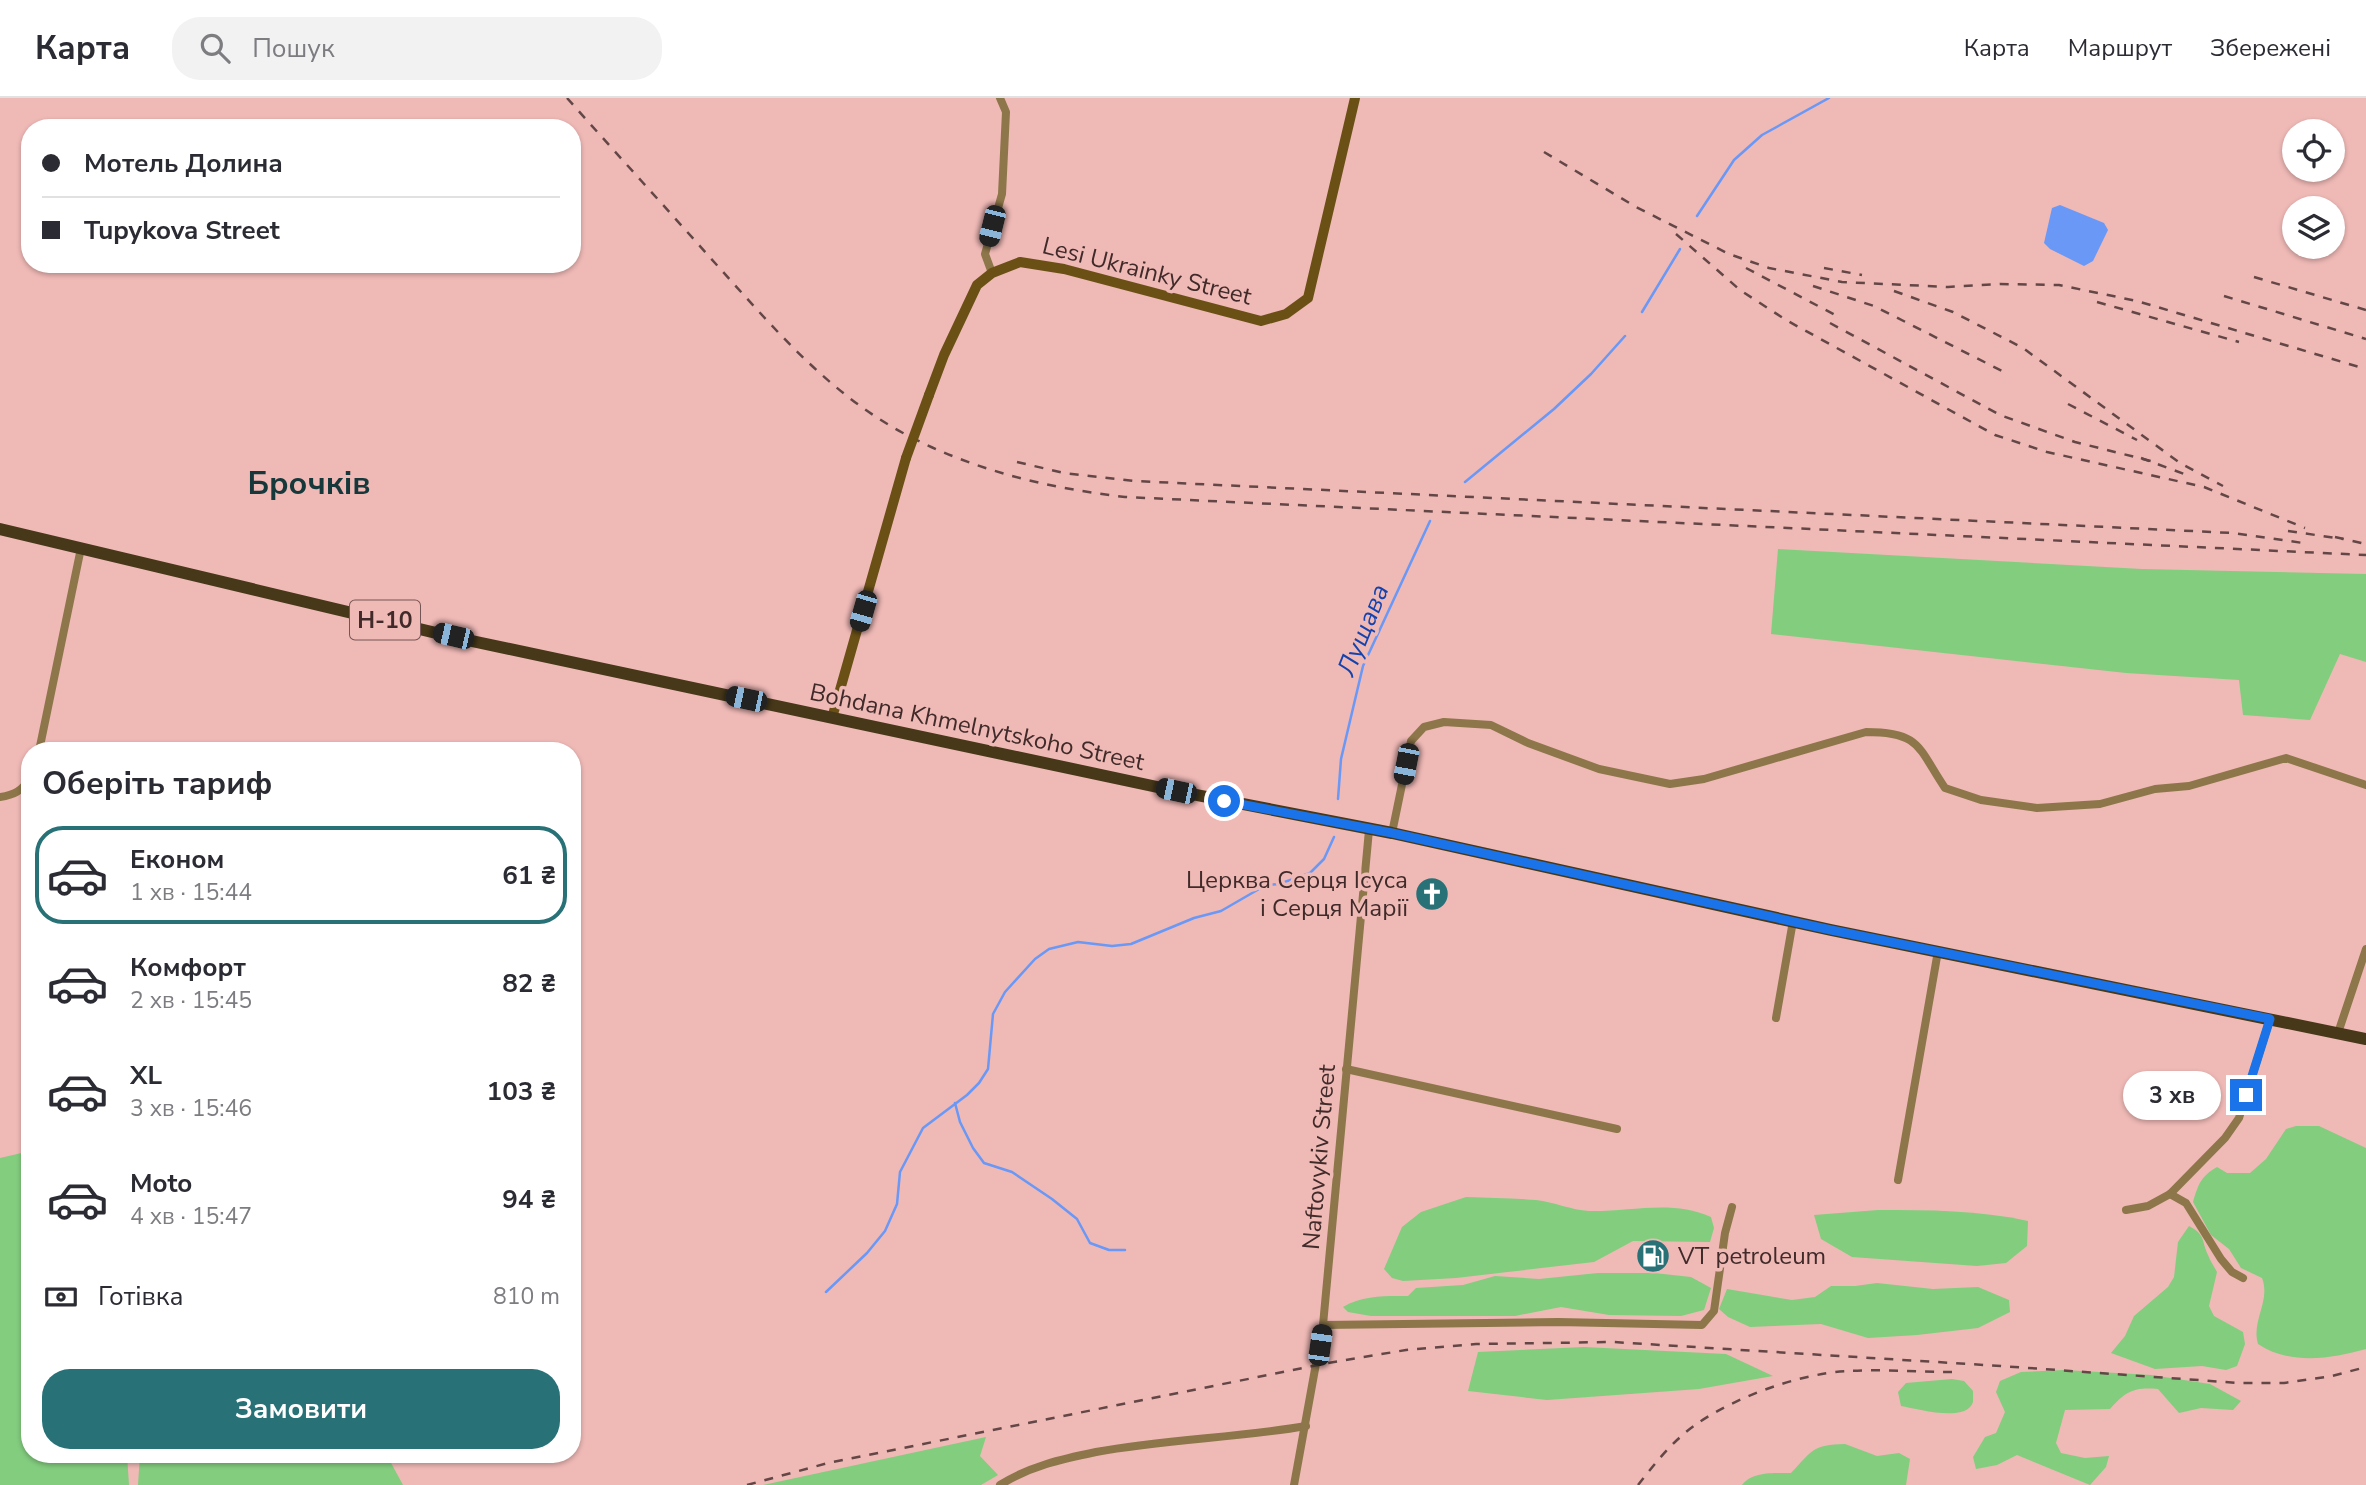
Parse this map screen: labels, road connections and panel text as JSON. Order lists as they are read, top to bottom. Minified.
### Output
{"streets":{"main road":["Н-10","Bohdana Khmelnytskoho Street"],"street":["Lesi Ukrainky Street","Naftovykiv Street"]},"crossings":[["Н-10","Bohdana Khmelnytskoho Street"],["Bohdana Khmelnytskoho Street","Naftovykiv Street"]],"districts":["Брочків"],"water":["Лущава"],"places":{"church":["Церква Серця Ісуса і Серця Марії"],"fuel station":["VT petroleum"]},"page":{"header":"Карта","search":"Пошук","nav":["Карта","Маршрут","Збережені"],"banner":["Мотель Долина","Tupykova Street"],"heading":"Оберіть тариф","list":[{"name":"Економ","note":"1 хв · 15:44","value":"61 ₴"},{"name":"Комфорт","note":"2 хв · 15:45","value":"82 ₴"},{"name":"XL","note":"3 хв · 15:46","value":"103 ₴"},{"name":"Moto","note":"4 хв · 15:47","value":"94 ₴"}],"bubble":"3 хв","pay":["Готівка","810 m"],"buttons":"Замовити"}}
